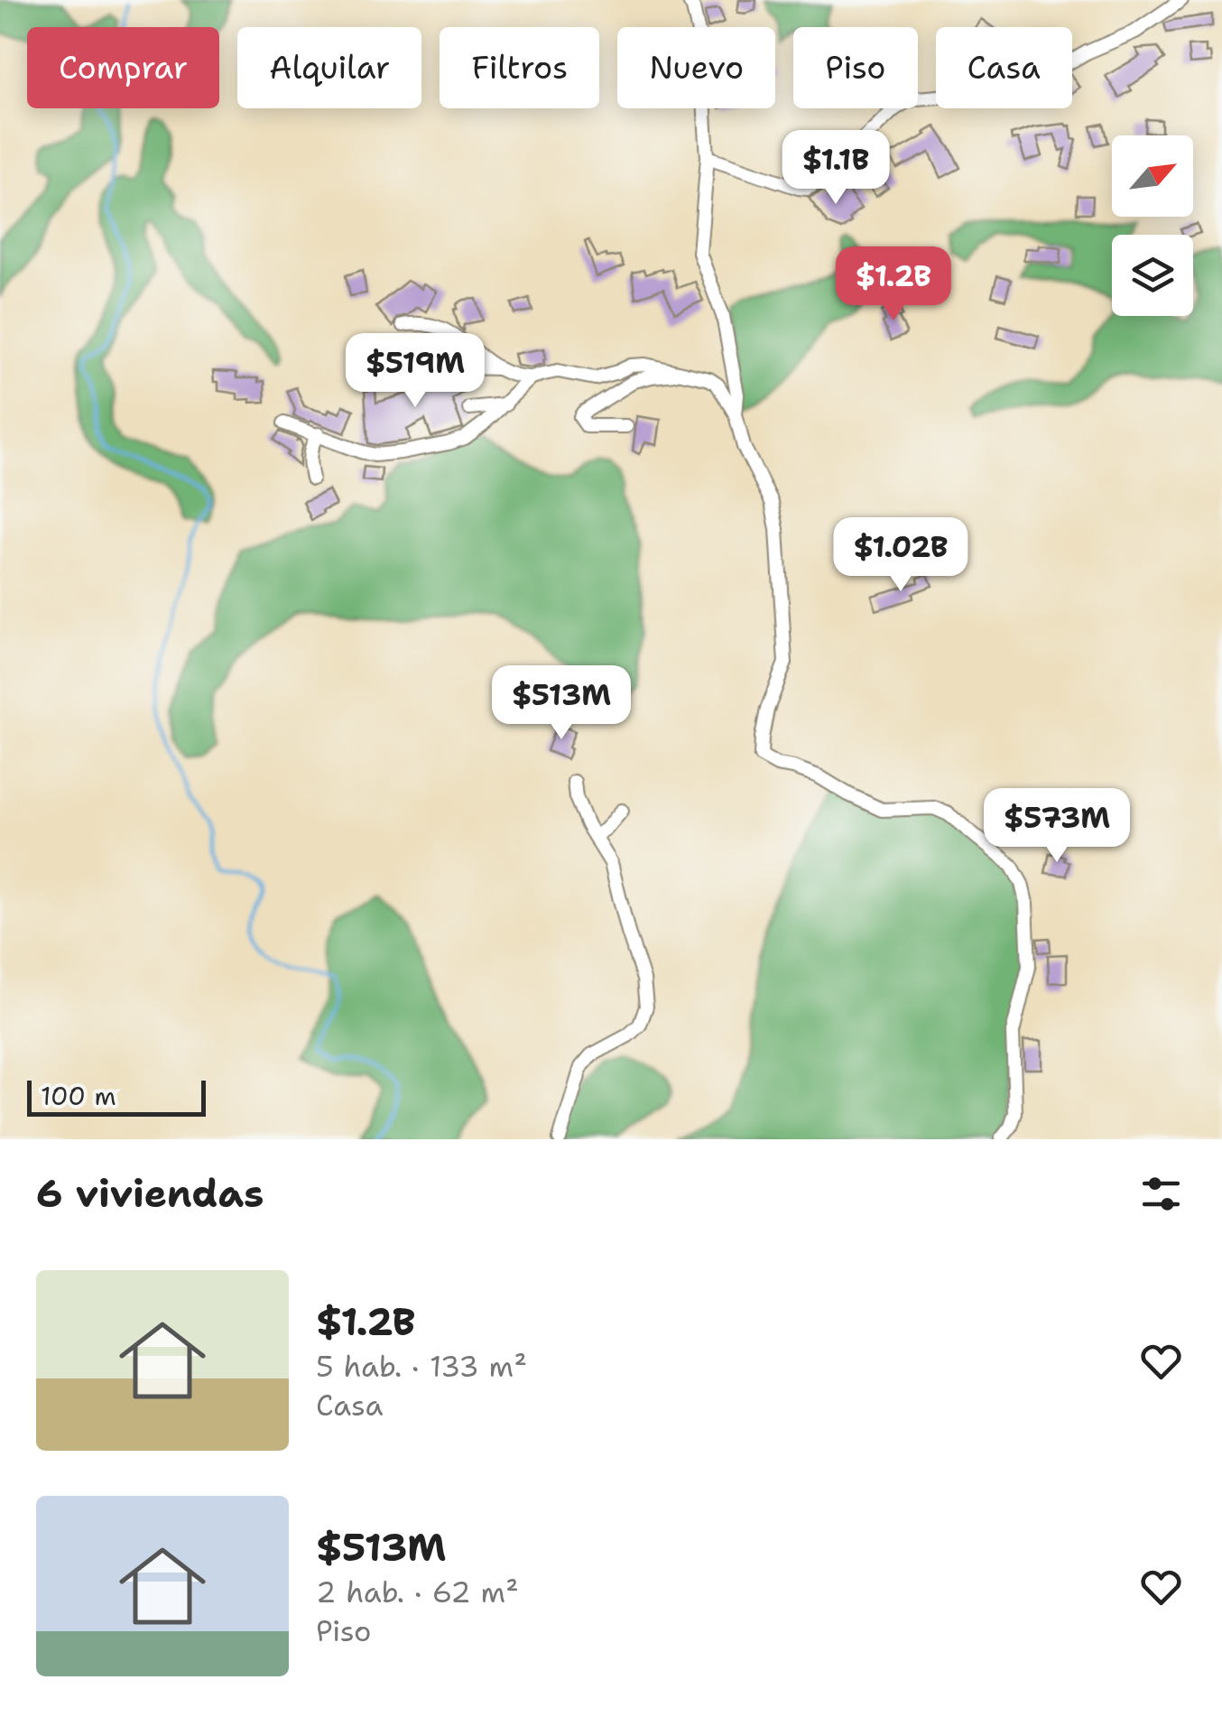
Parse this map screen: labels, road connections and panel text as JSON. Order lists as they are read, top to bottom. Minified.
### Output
{"scale_bar":"100 m","north":"top right","page":{"chip":["Comprar","Alquilar","Filtros","Nuevo","Piso","Casa"],"price":["$1.1B","$1.2B","$519M","$1.02B","$513M","$573M"],"scale":"100 m","heading":"6 viviendas","list":[{"name":"$1.2B","note":"5 hab. · 133 m² · Casa"},{"name":"$513M","note":"2 hab. · 62 m² · Piso"}]}}
